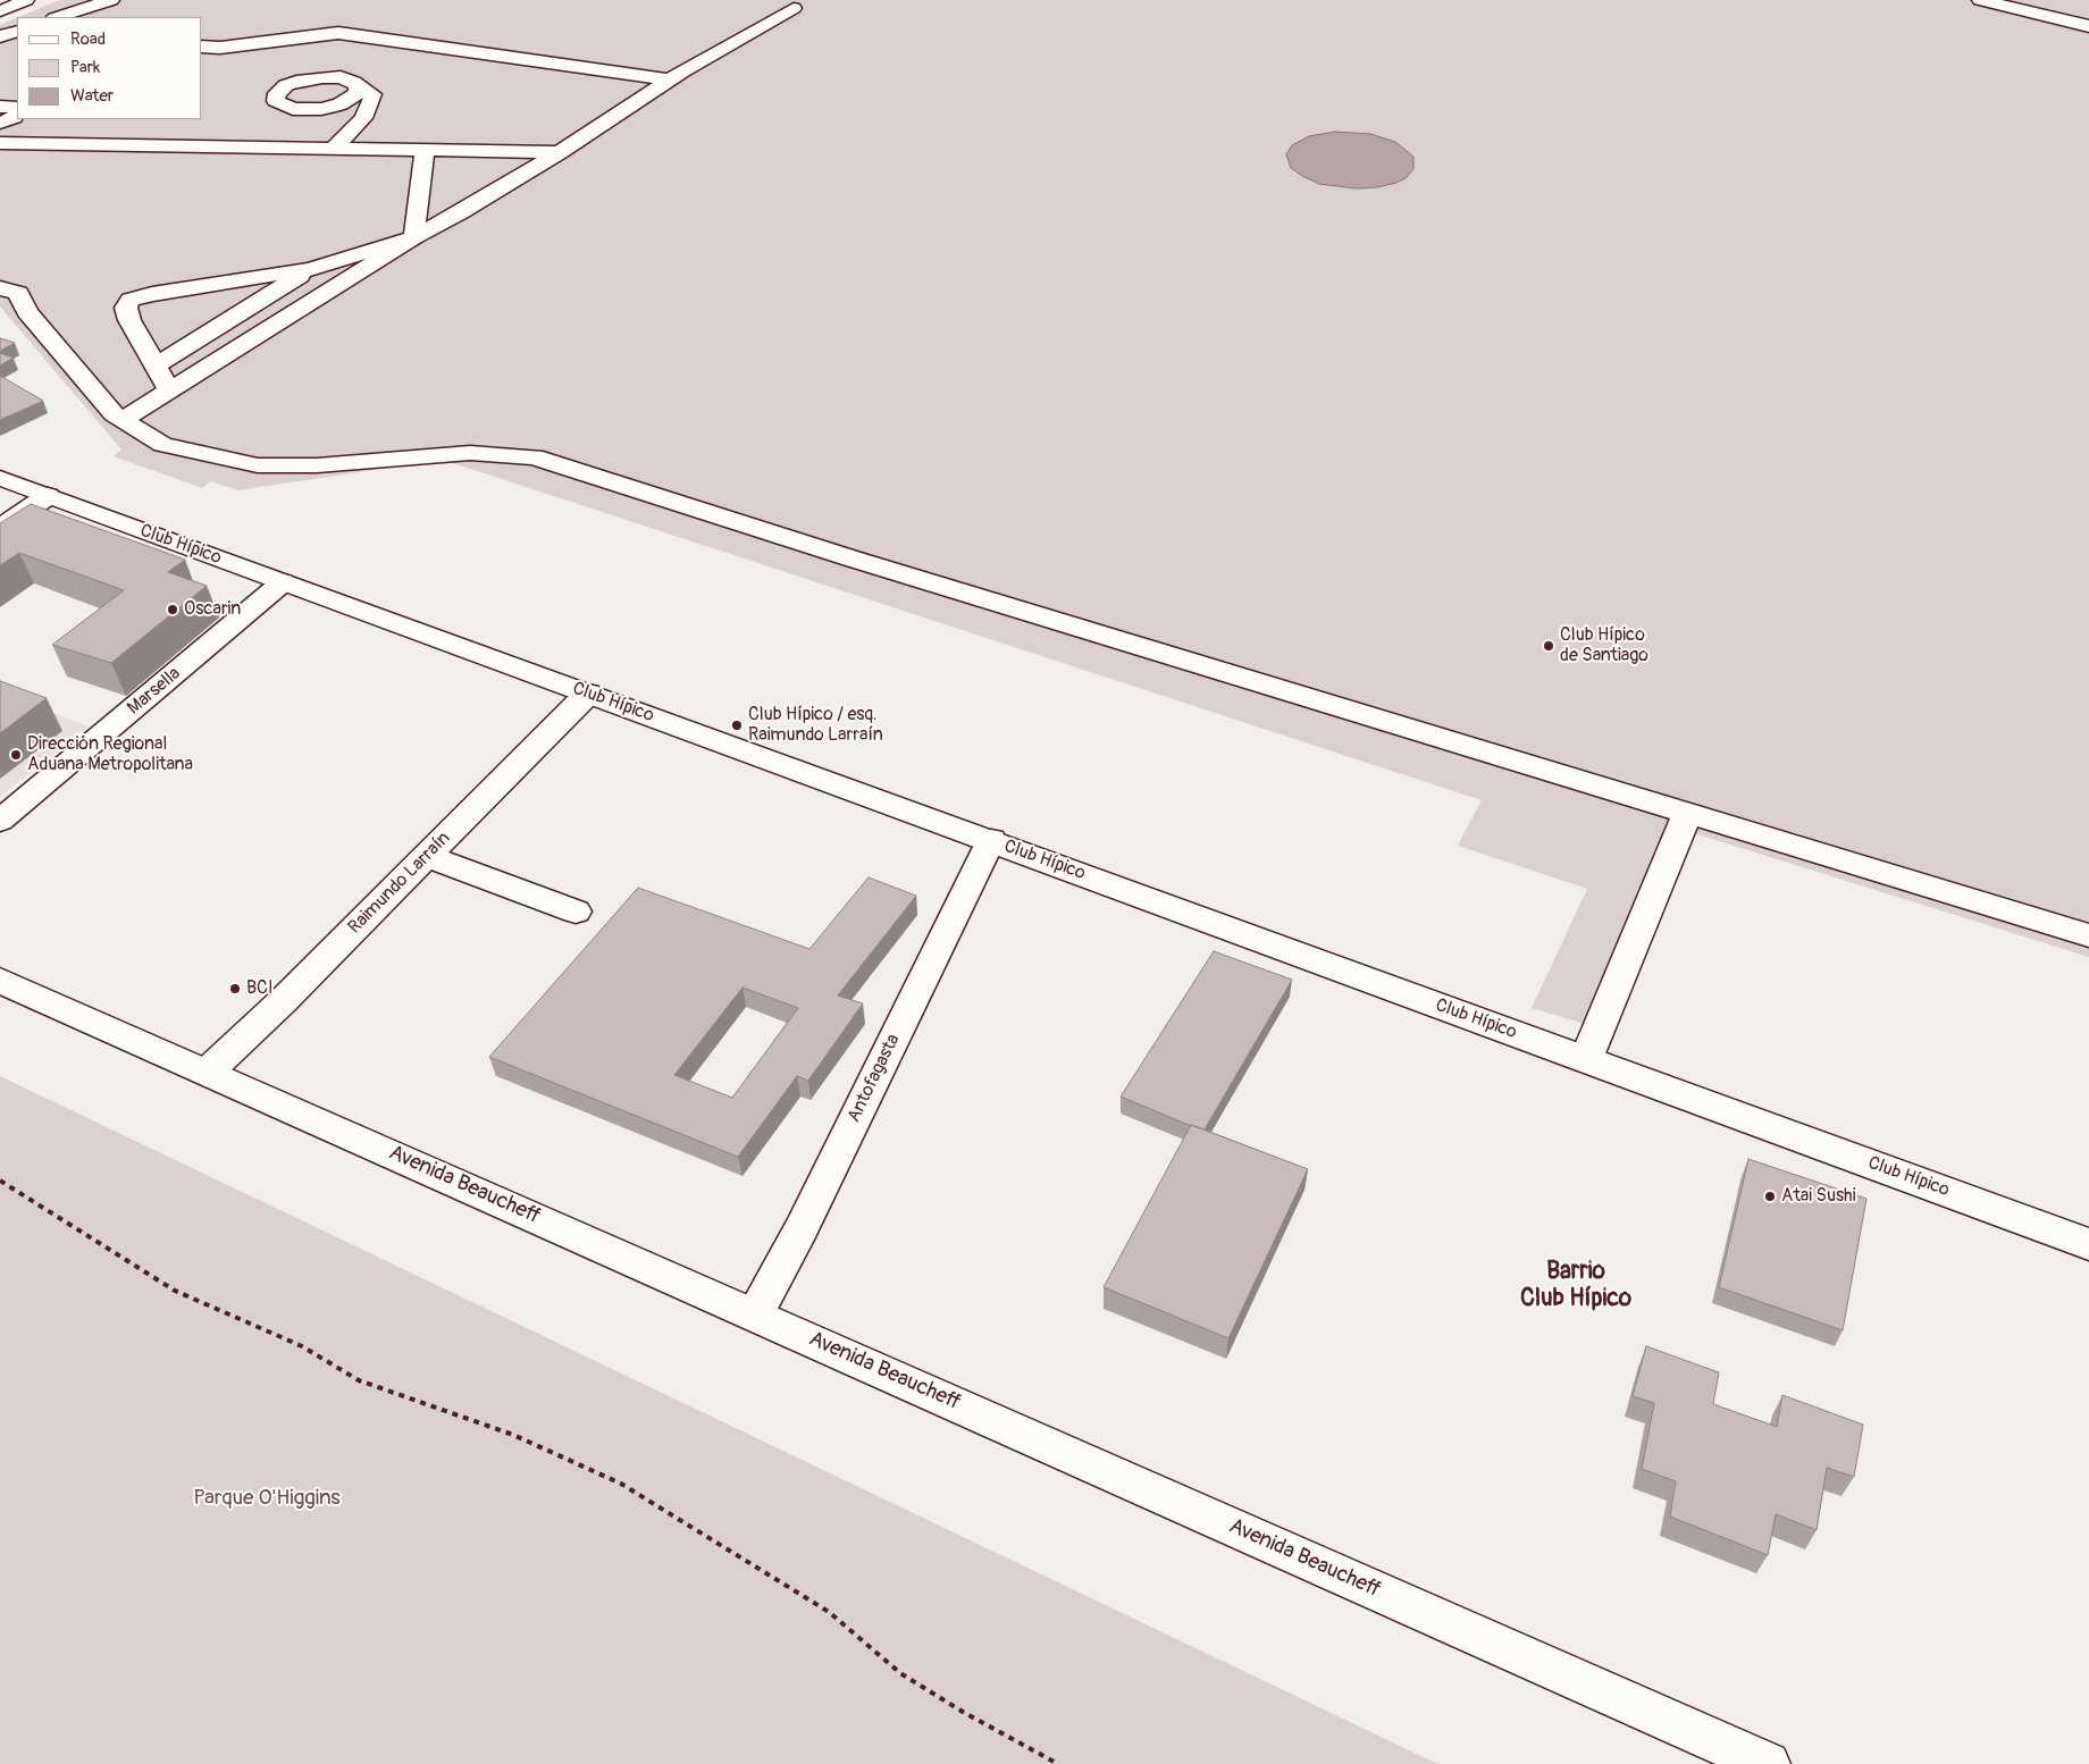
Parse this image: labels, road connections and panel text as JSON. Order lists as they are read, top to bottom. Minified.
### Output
{"streets":{"main road":["Club Hípico","Marsella","Raimundo Larraín","Antofagasta","Avenida Beaucheff"]},"crossings":[["Club Hípico","Marsella"],["Club Hípico","Raimundo Larraín"],["Club Hípico","Antofagasta"],["Raimundo Larraín","Avenida Beaucheff"],["Antofagasta","Avenida Beaucheff"]],"districts":["Barrio Club Hípico"],"parks":["Parque O'Higgins"],"places":["Oscarin","Club Hípico de Santiago","Club Hípico / esq. Raimundo Larraín","Dirección Regional Aduana Metropolitana","BCI","Atai Sushi"],"legend":["Road","Park","Water"]}
